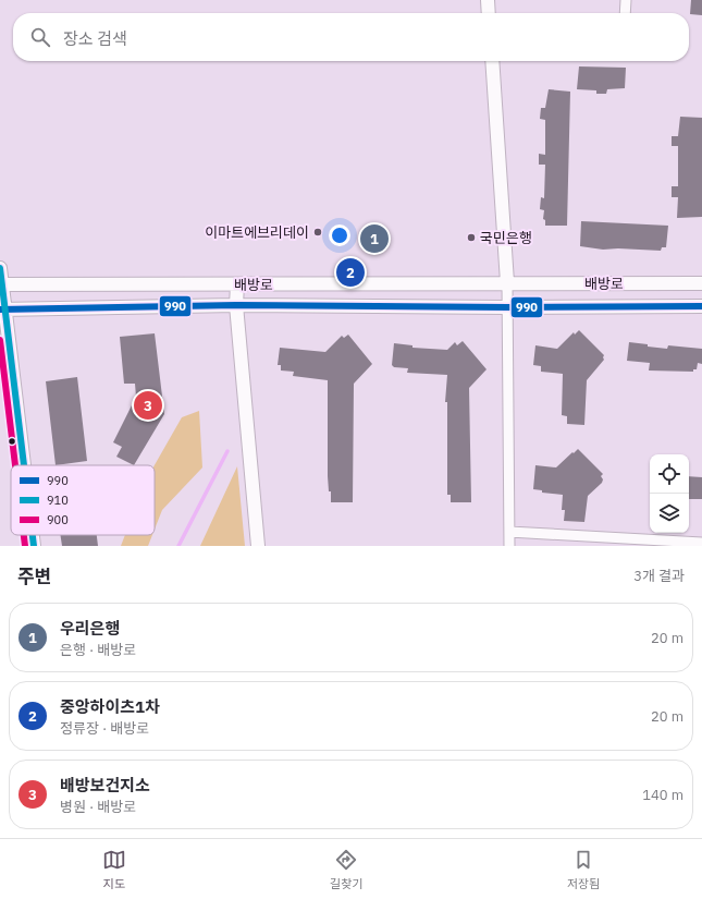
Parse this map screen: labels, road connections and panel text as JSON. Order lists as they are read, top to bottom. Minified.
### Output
{"streets":{"street":["배방로"]},"places":["이마트에브리데이","국민은행"],"lines":["transit line 910","transit line 990","transit line 900"],"legend":["990","910","900"],"page":{"search":"장소 검색","pins":["1","2","3"],"heading":["주변","3개 결과"],"list":[{"mark":"1","name":"우리은행","note":"은행 · 배방로","value":"20 m"},{"mark":"2","name":"중앙하이츠1차","note":"정류장 · 배방로","value":"20 m"},{"mark":"3","name":"배방보건지소","note":"병원 · 배방로","value":"140 m"}],"nav":["지도","길찾기","저장됨"]}}
